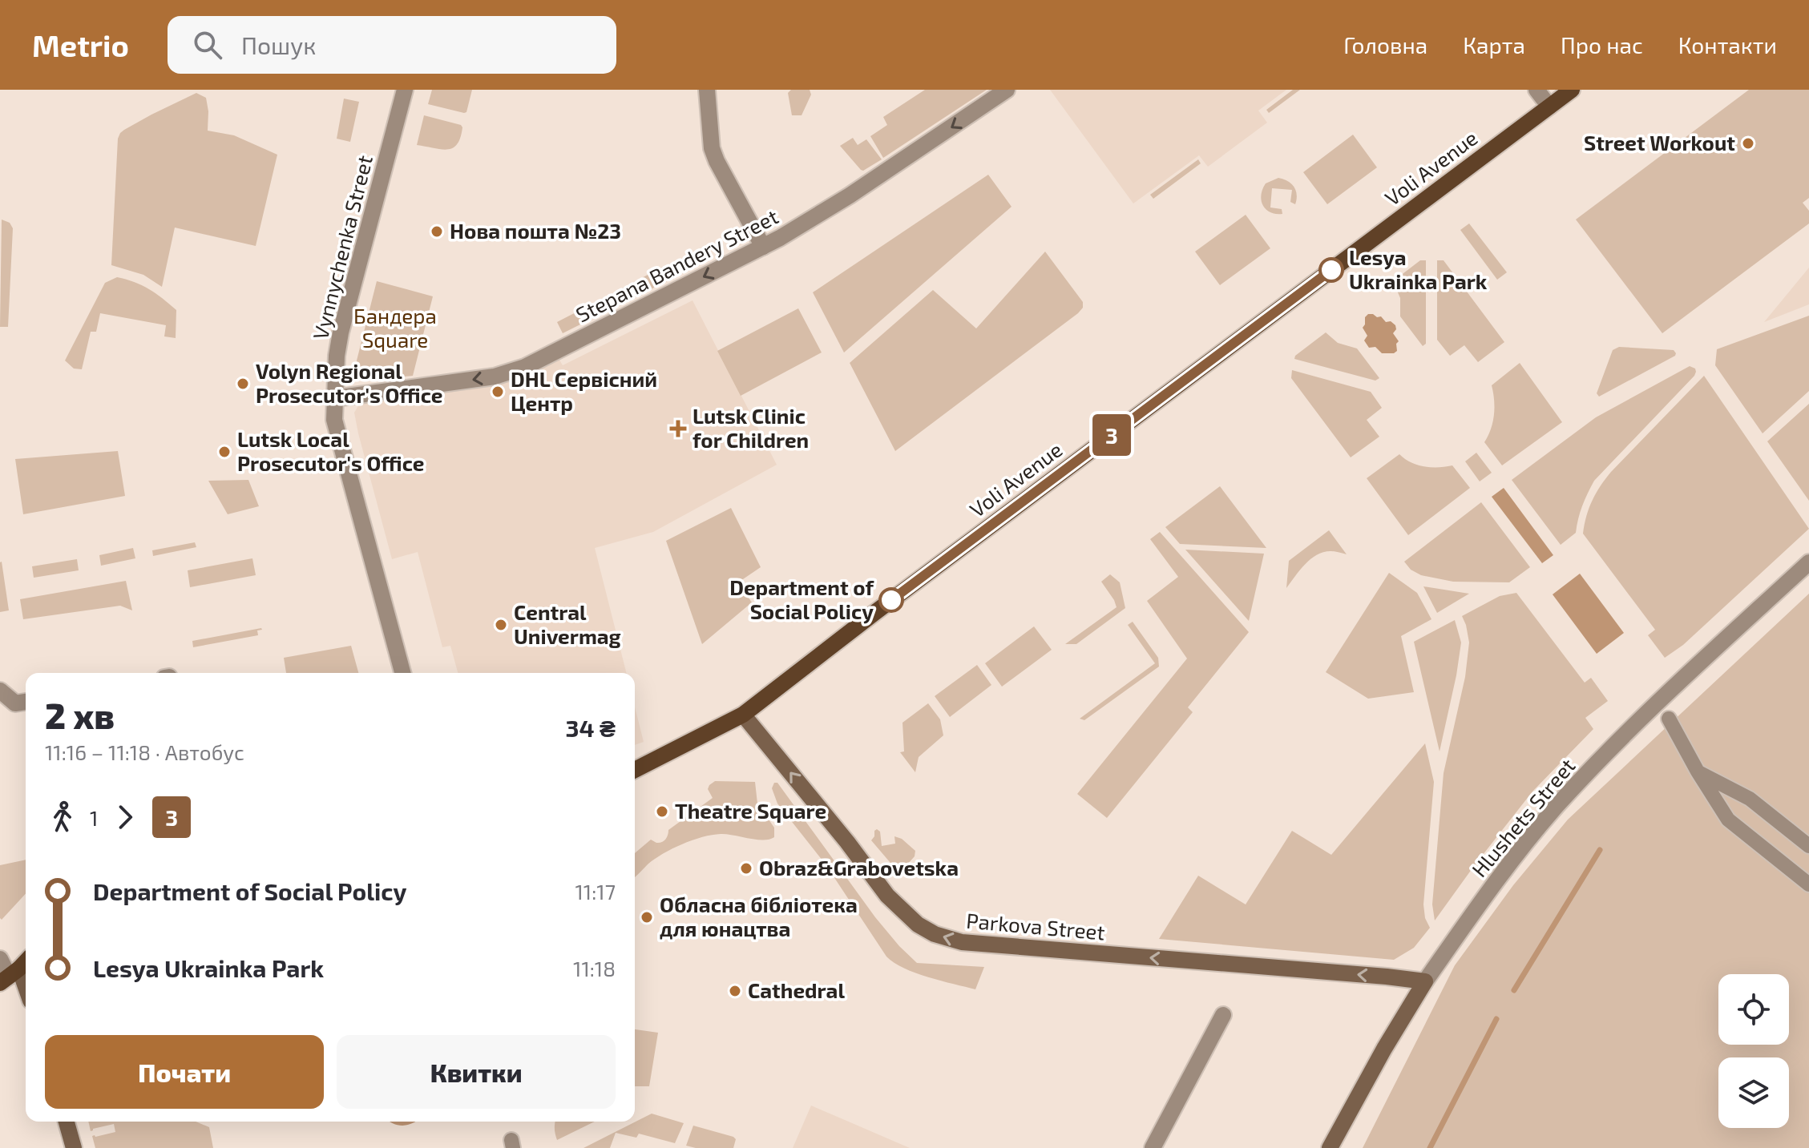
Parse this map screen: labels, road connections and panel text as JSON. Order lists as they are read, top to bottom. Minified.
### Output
{"streets":{"main road":["Voli Avenue","Hlushets Street","Parkova Street"],"street":["Vynnychenka Street","Stepana Bandery Street"]},"crossings":[["Voli Avenue","Parkova Street"],["Vynnychenka Street","Stepana Bandery Street"],["Hlushets Street","Parkova Street"]],"one_way":["Stepana Bandery Street","Parkova Street"],"parks":["Бандера Square"],"places":{"other":["Street Workout","Нова пошта №23","Lesya Ukrainka Park","Volyn Regional Prosecutor's Office","DHL Сервісний Центр","Lutsk Local Prosecutor's Office","Department of Social Policy","Central Univermag","Theatre Square","Obraz&Grabovetska","Обласна бібліотека для юнацтва","Cathedral"],"health":["Lutsk Clinic for Children"]},"lines":["bus line 3"],"page":{"header":"Metrio","search":"Пошук","nav":["Головна","Карта","Про нас","Контакти"],"on_map":"3","heading":["2 хв","11:16 – 11:18 · Автобус","34 ₴"],"legs":["1","3"],"list":[{"name":"Department of Social Policy","value":"11:17"},{"name":"Lesya Ukrainka Park","value":"11:18"}],"buttons":["Почати","Квитки"]}}
